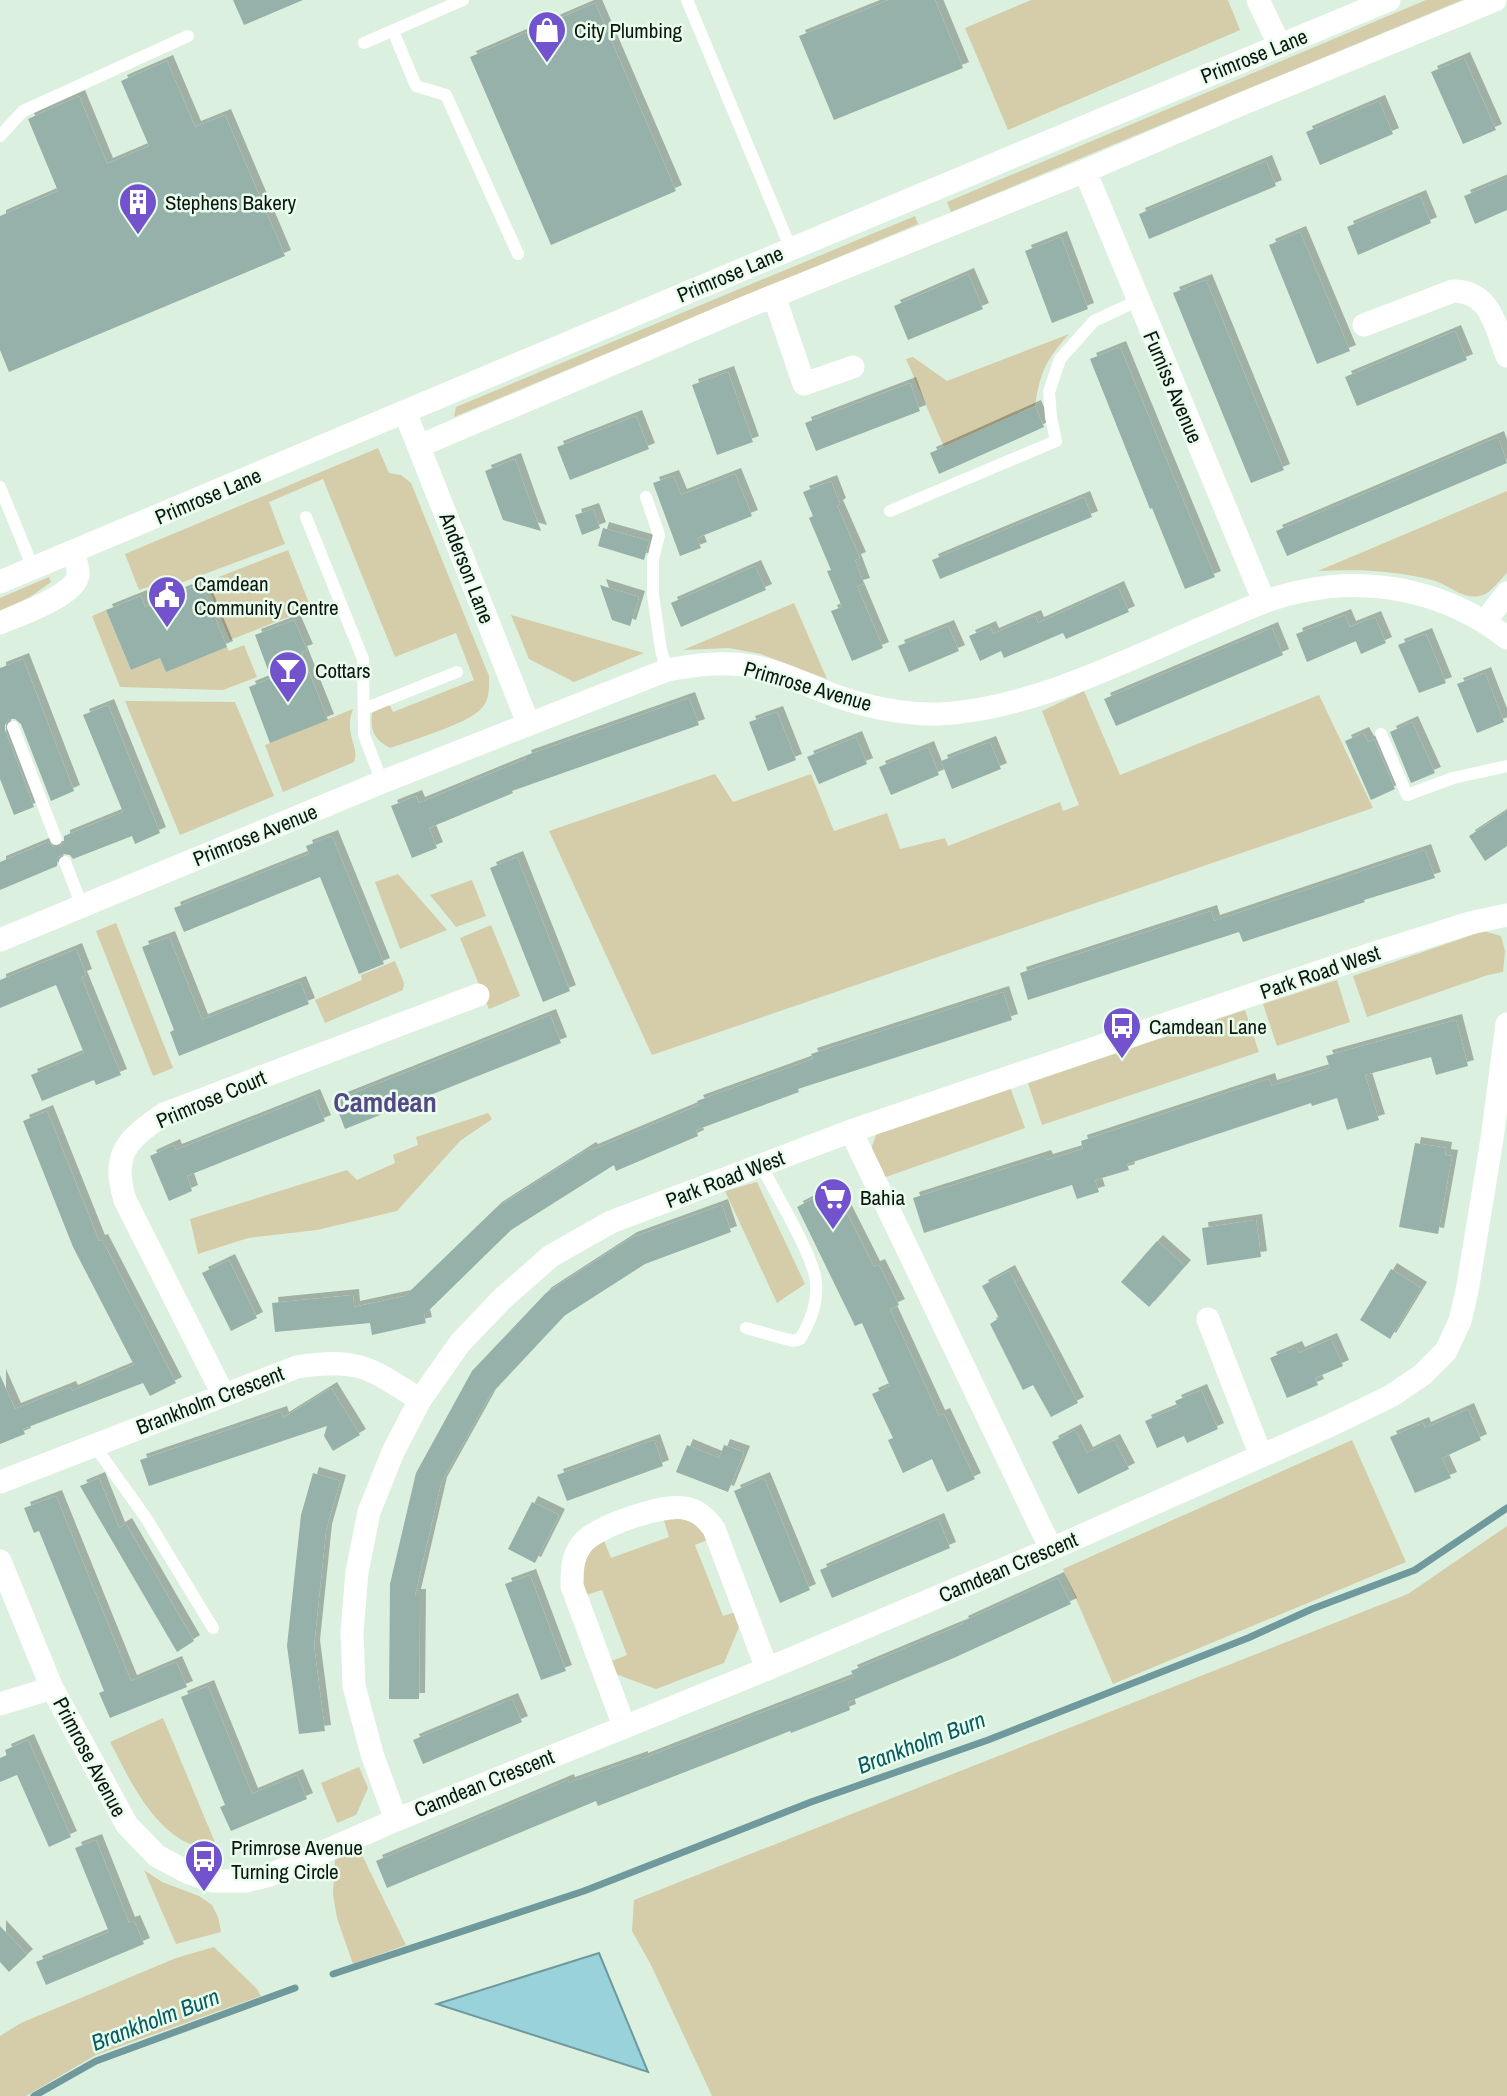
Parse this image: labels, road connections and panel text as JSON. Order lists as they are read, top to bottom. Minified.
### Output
{"streets":{"street":["Primrose Lane","Furniss Avenue","Anderson Lane","Primrose Avenue","Park Road West","Primrose Court","Brankholm Crescent","Camdean Crescent"]},"crossings":[["Primrose Lane","Furniss Avenue"],["Primrose Lane","Anderson Lane"],["Furniss Avenue","Primrose Avenue"],["Anderson Lane","Primrose Avenue"],["Primrose Avenue","Camdean Crescent"],["Park Road West","Brankholm Crescent"],["Park Road West","Camdean Crescent"],["Primrose Court","Brankholm Crescent"]],"districts":["Camdean"],"water":["Brankholm Burn"],"places":{"shop":["City Plumbing"],"building":["Stephens Bakery"],"public building":["Camdean Community Centre"],"bar":["Cottars"],"bus stop":["Camdean Lane","Primrose Avenue Turning Circle"],"supermarket":["Bahia"]}}
